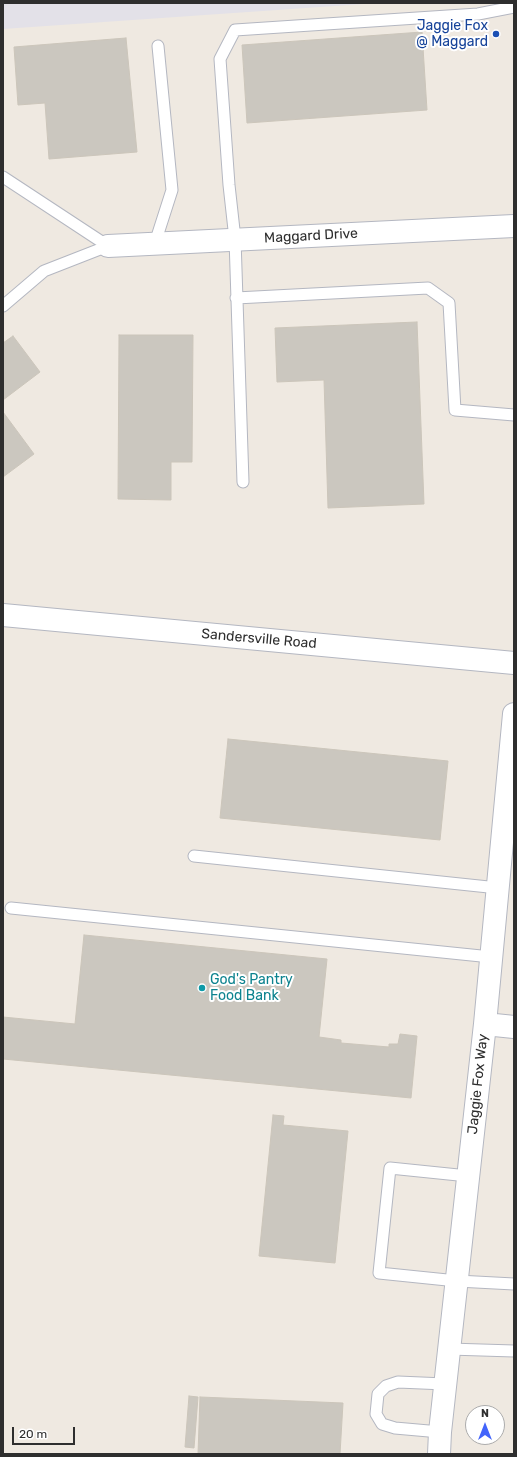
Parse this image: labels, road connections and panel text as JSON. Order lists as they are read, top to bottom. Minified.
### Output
{"streets":{"street":["Maggard Drive","Sandersville Road","Jaggie Fox Way"]},"places":["Jaggie Fox @ Maggard","God's Pantry Food Bank"],"scale_bar":"20 m","north":"top"}
